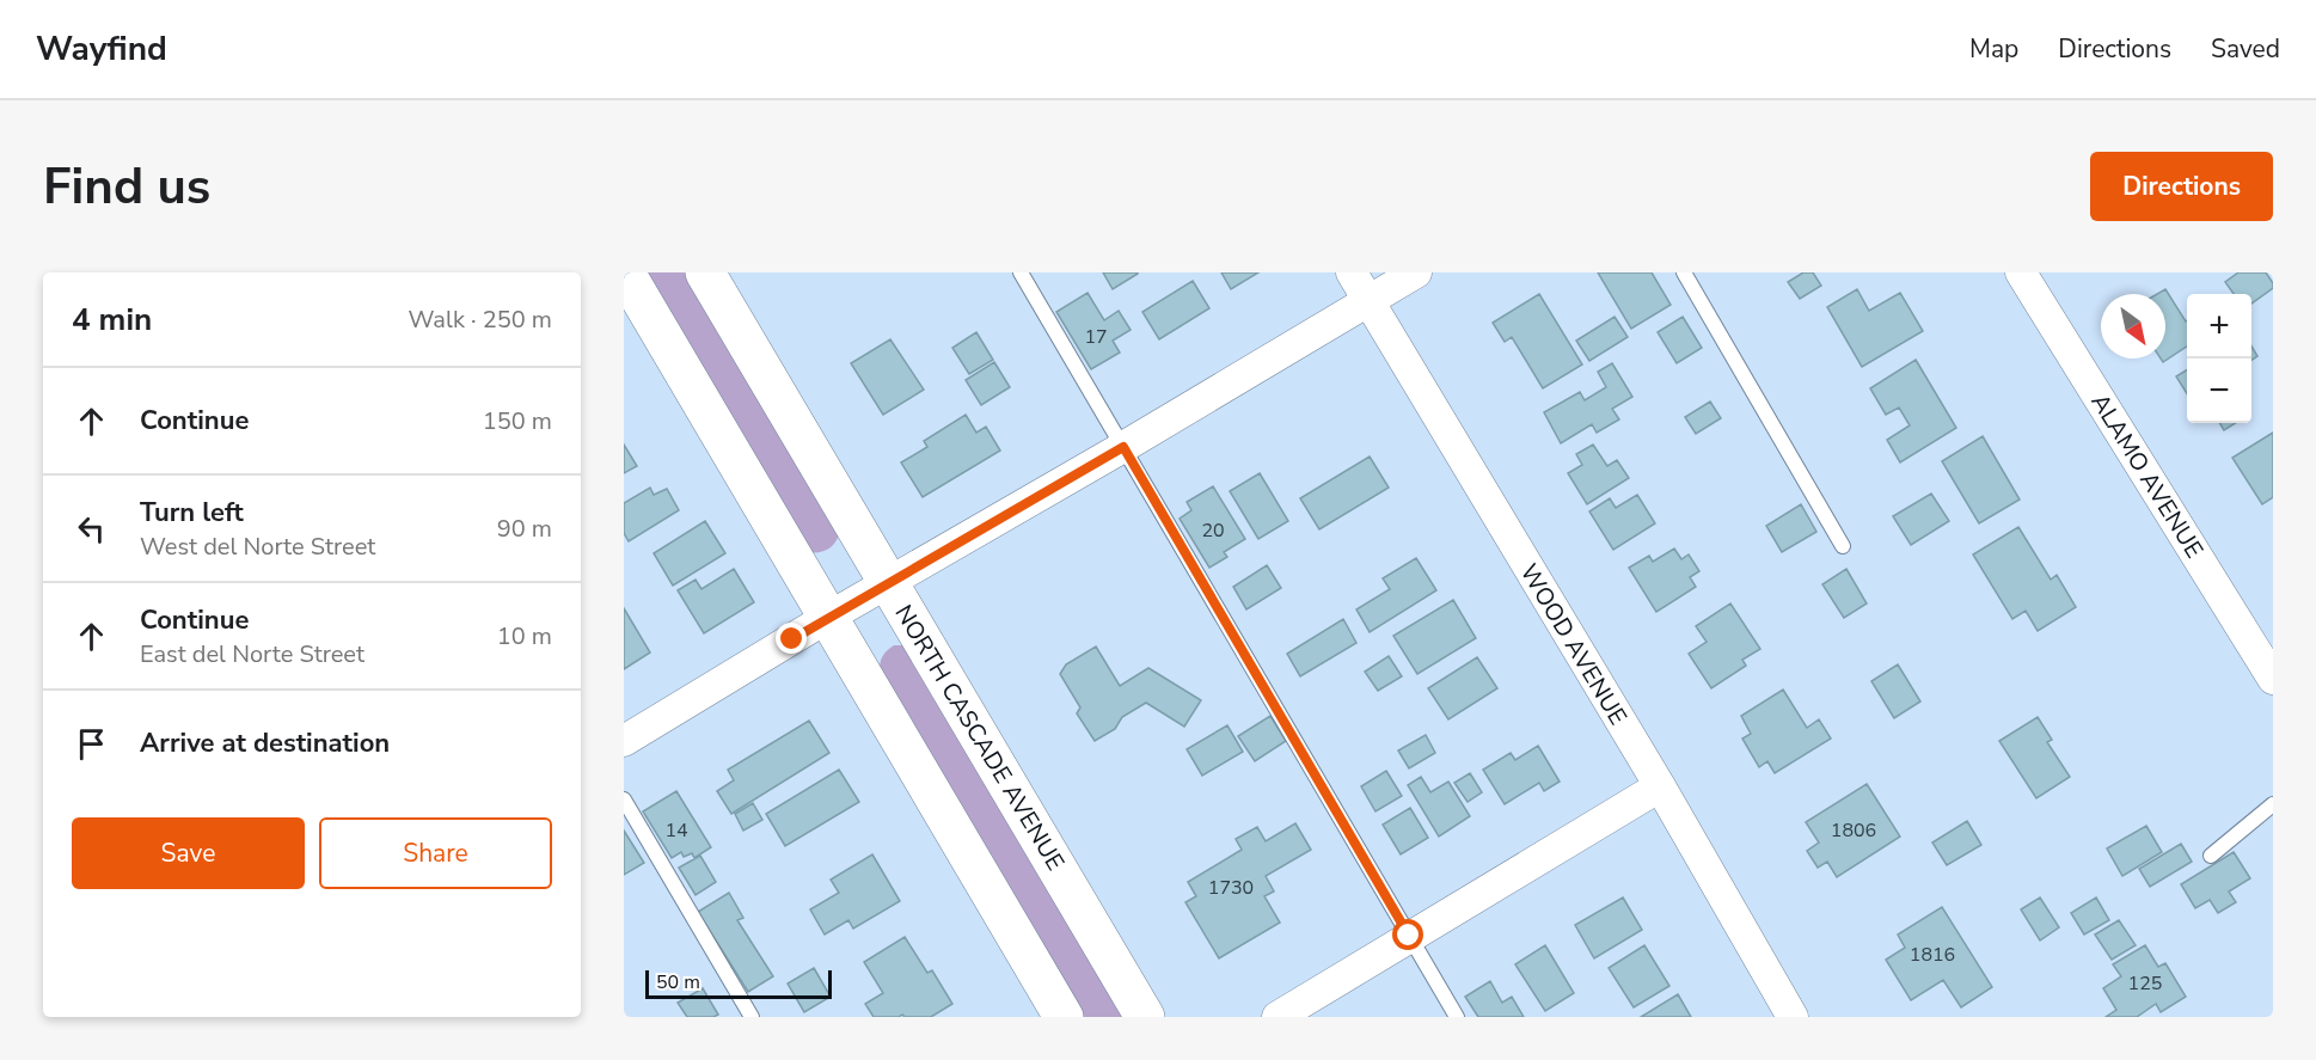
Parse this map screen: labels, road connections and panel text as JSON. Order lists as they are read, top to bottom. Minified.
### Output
{"streets":{"main road":["NORTH CASCADE AVENUE"],"street":["ALAMO AVENUE","WOOD AVENUE"]},"house_numbers":["17","20","14","1806","1730","1816","125"],"scale_bar":"50 m","north":"bottom right","page":{"header":"Wayfind","nav":["Map","Directions","Saved"],"buttons":["Directions",["Save","Share"]],"title":"Find us","heading":["4 min","Walk · 250 m"],"map_buttons":["+","−"],"list":[["Continue","150 m"],["Turn left","West del Norte Street","90 m"],["Continue","East del Norte Street","10 m"],"Arrive at destination"],"scale":"50 m"}}
